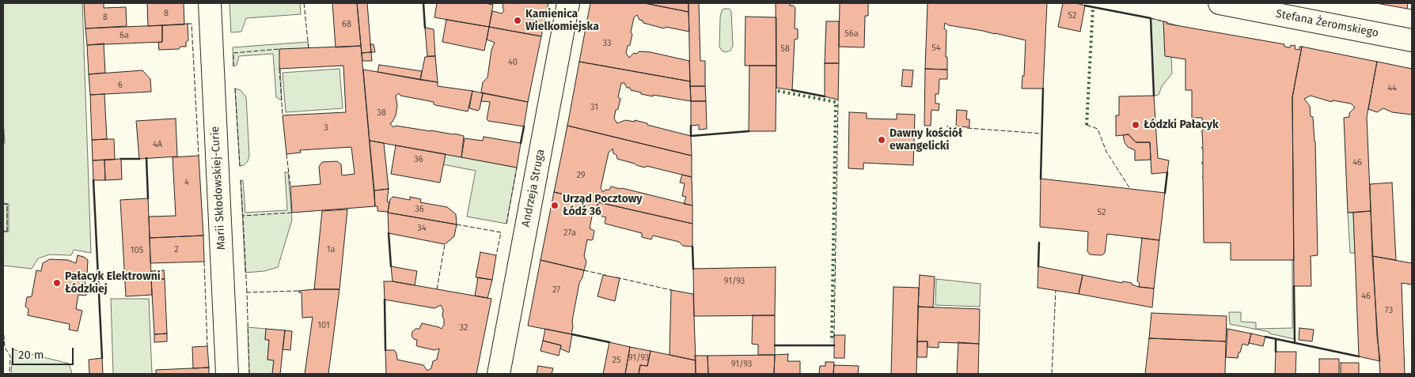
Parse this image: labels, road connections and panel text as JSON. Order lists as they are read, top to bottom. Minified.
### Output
{"streets":{"street":["Stefana Żeromskiego","Marii Skłodowskiej-Curie","Andrzeja Struga"]},"places":["Kamienica Wielkomiejska","Łódzki Pałacyk","Dawny kościół ewangelicki","Urząd Pocztowy Łódź 36","Pałacyk Elektrowni Łódzkiej"],"house_numbers":["8","52","8","68","56a","6a","33","54","58","40","6","44","31","38","3","4A","36","46","29","4","36","52","34","27a","2","1a","105","91/93","27","46","73","101","32","91/93","25","91/93"],"scale_bar":"20 m"}
